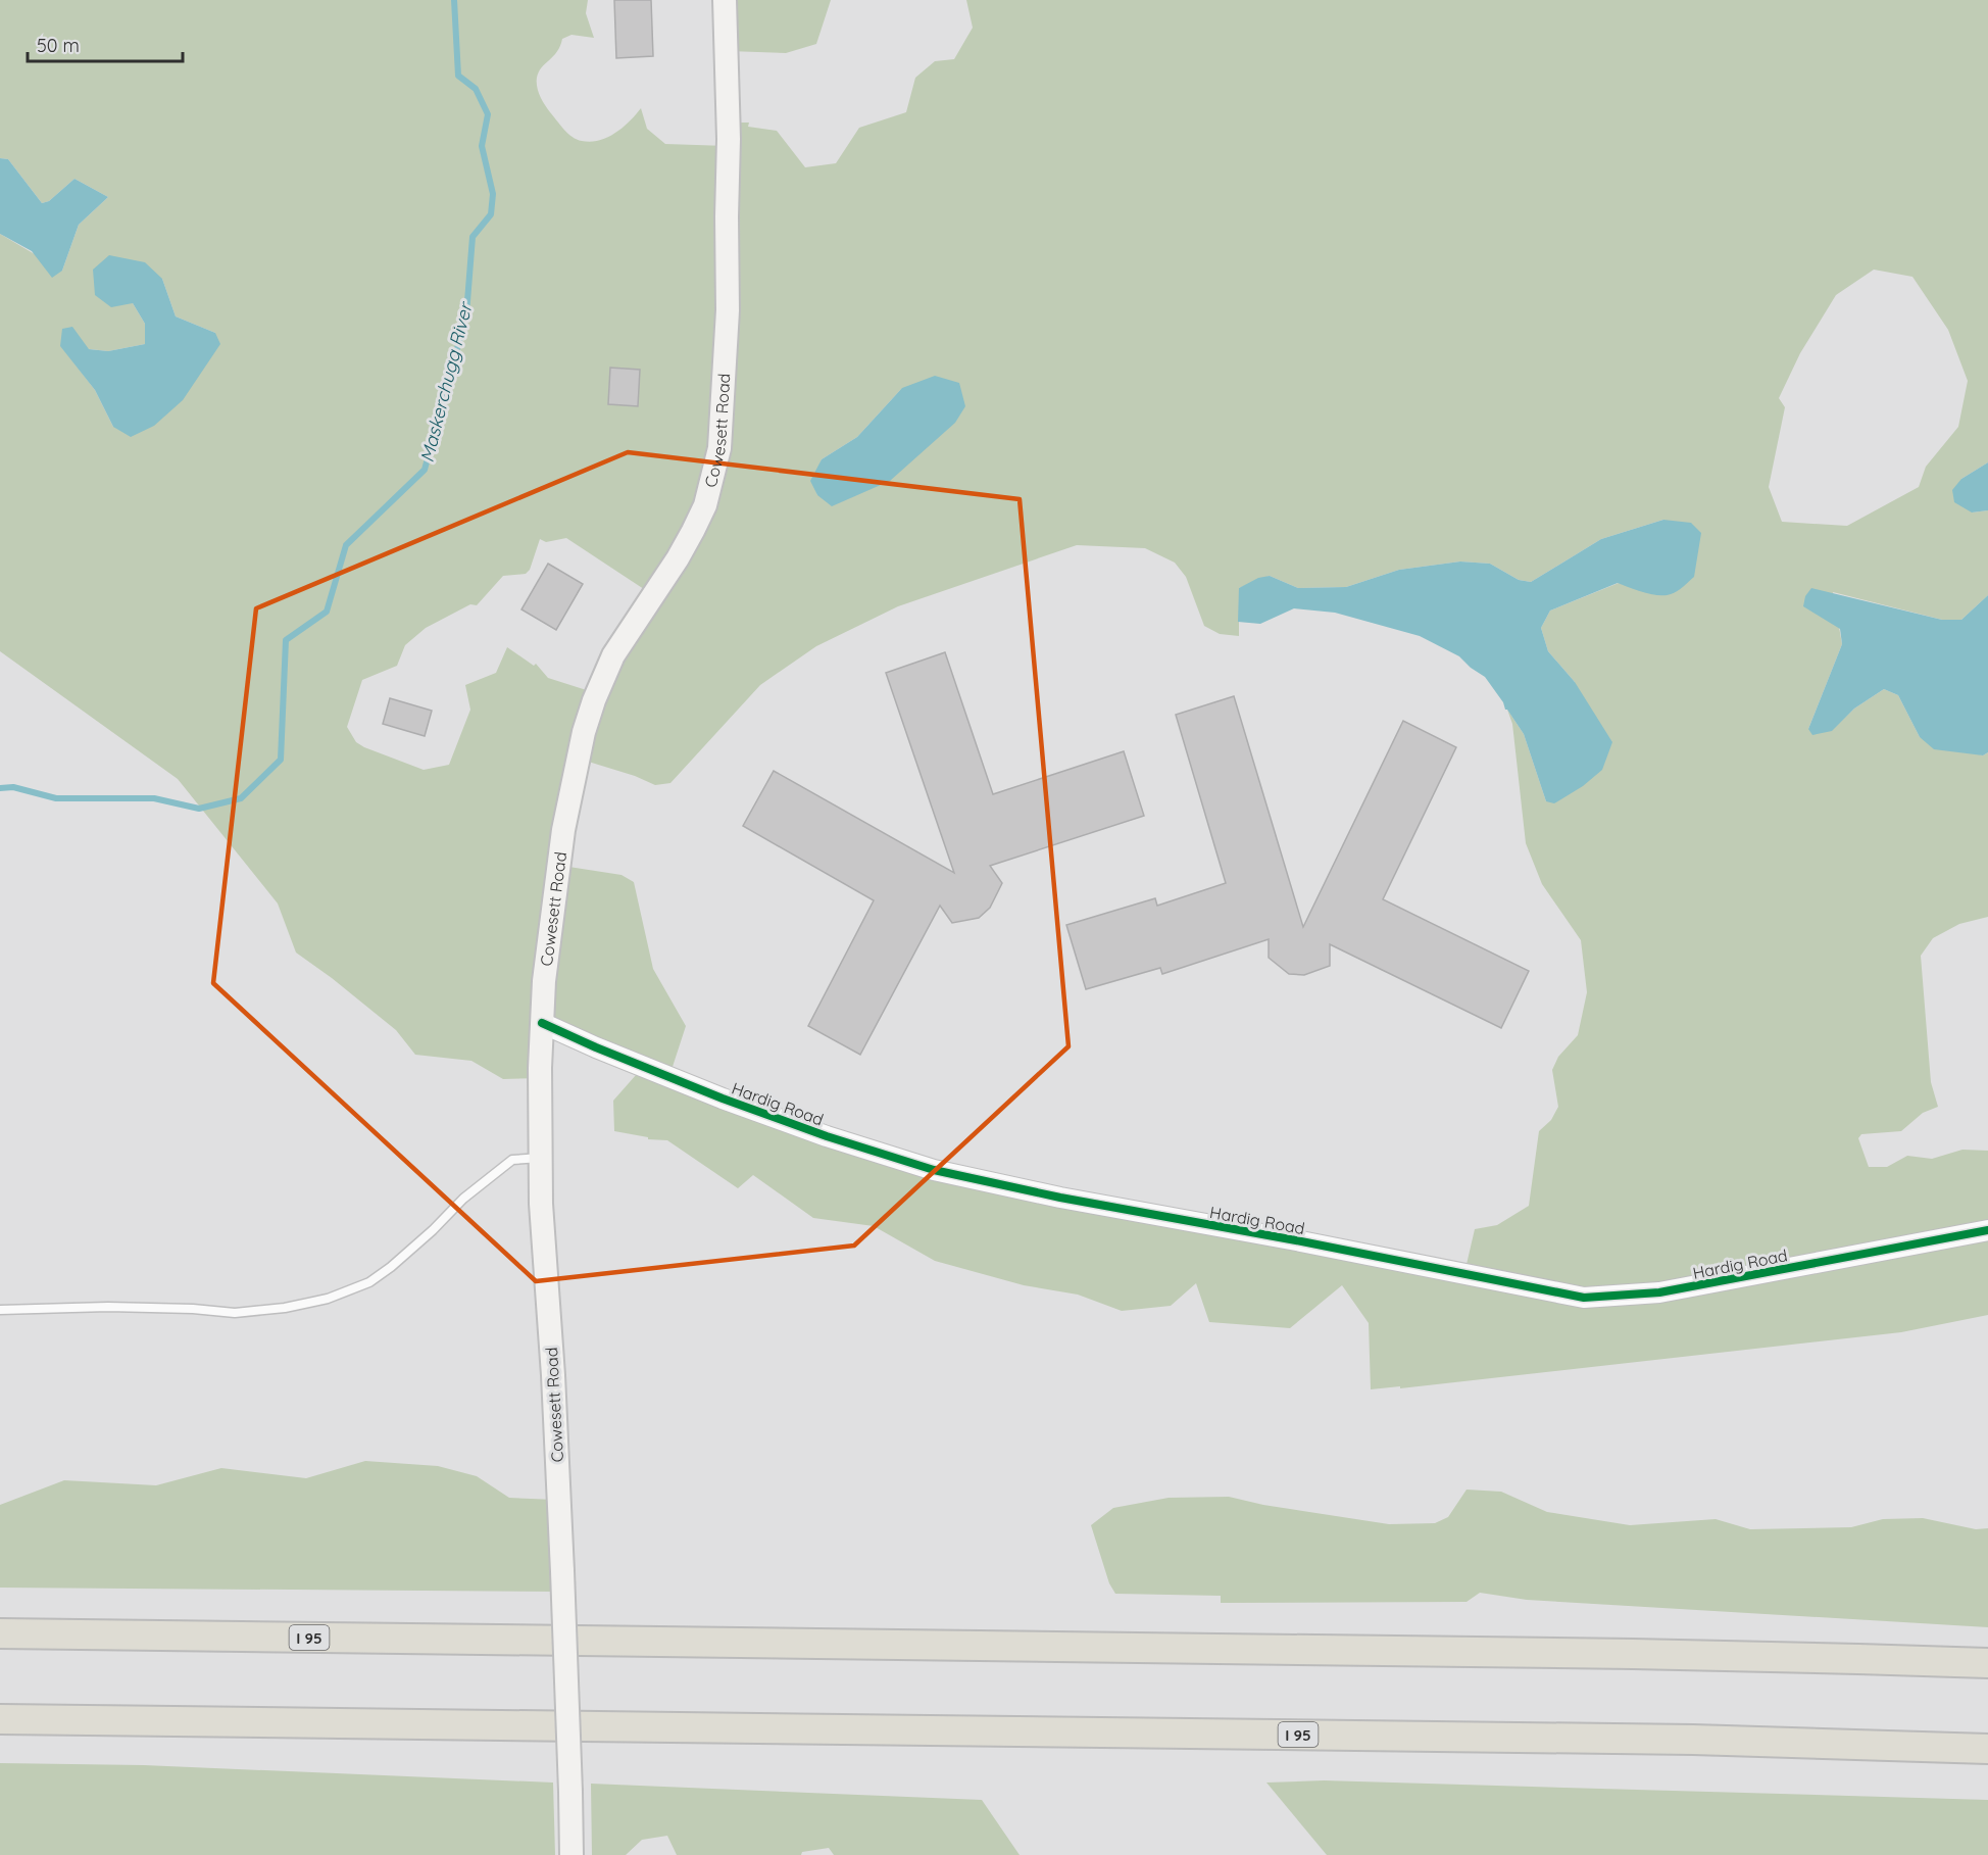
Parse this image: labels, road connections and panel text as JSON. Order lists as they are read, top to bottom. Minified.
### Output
{"streets":{"highway":["I 95"],"main road":["Cowesett Road"],"street":["Hardig Road"]},"crossings":[["Cowesett Road","Hardig Road"]],"water":["Maskerchugg River"],"scale_bar":"50 m"}
